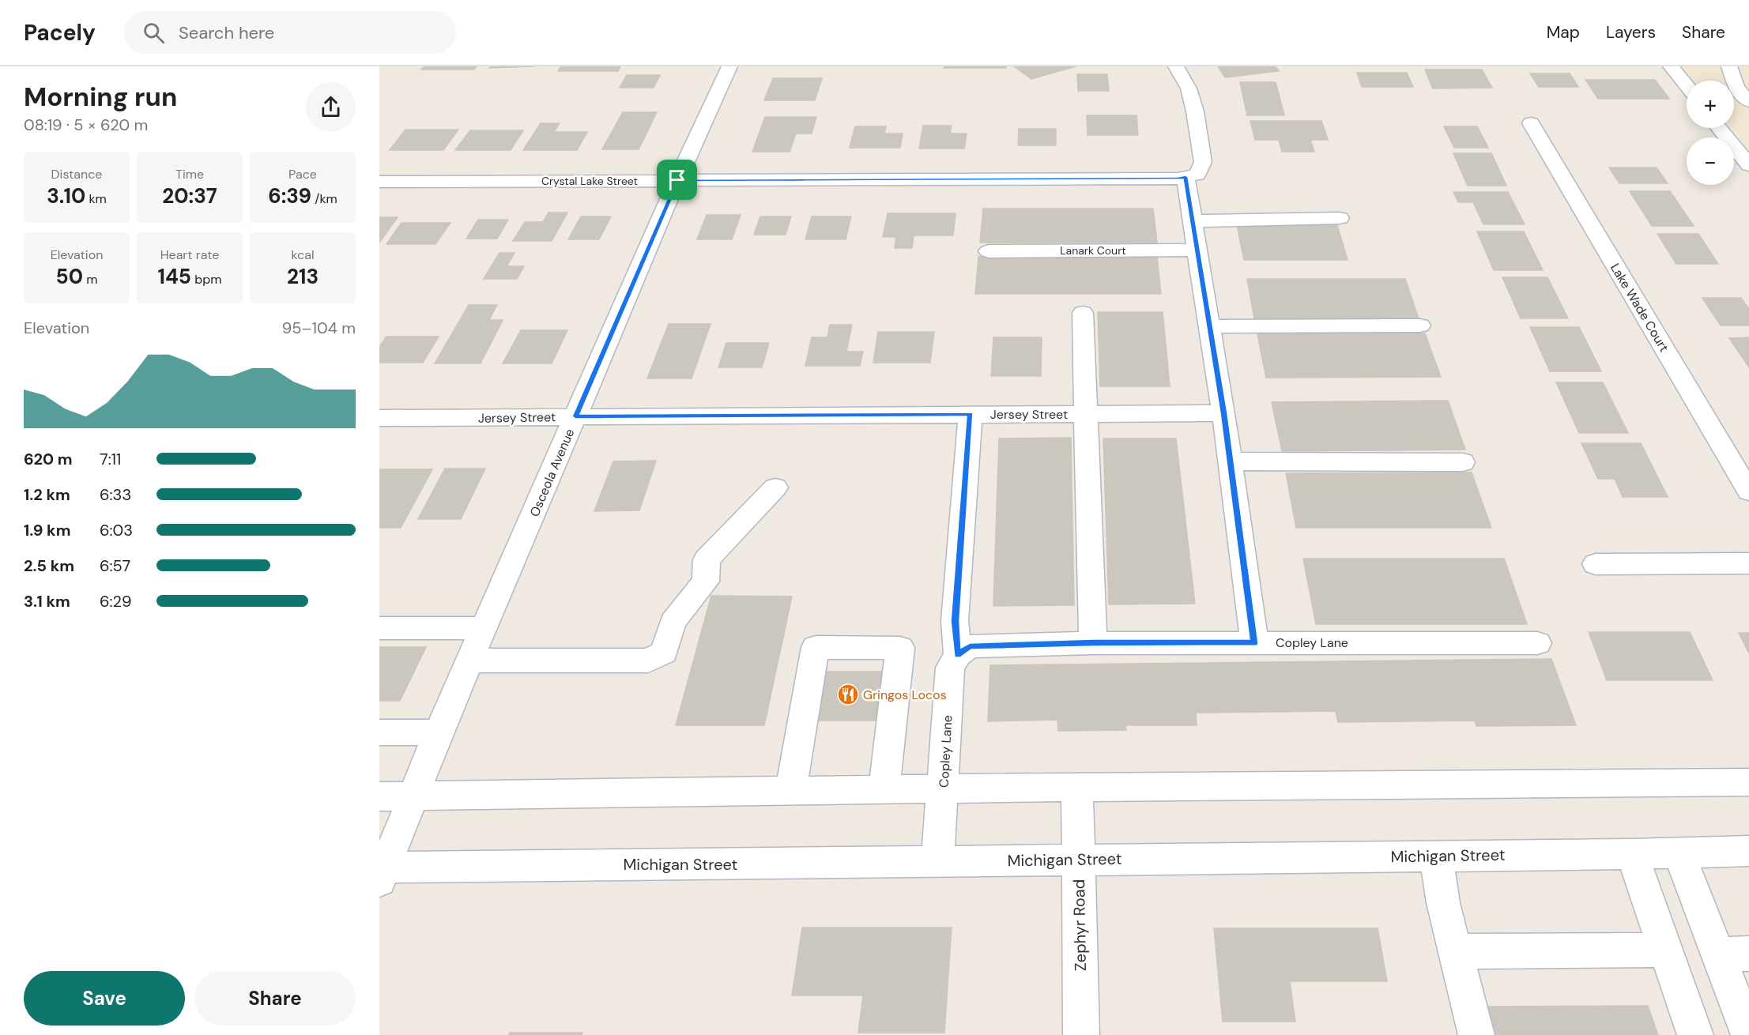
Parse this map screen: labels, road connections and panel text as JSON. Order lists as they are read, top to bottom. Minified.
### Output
{"streets":{"street":["Crystal Lake Street","Lanark Court","Lake Wade Court","Jersey Street","Osceola Avenue","Copley Lane","Michigan Street","Zephyr Road"]},"crossings":[["Crystal Lake Street","Osceola Avenue"],["Jersey Street","Osceola Avenue"],["Osceola Avenue","Michigan Street"],["Copley Lane","Michigan Street"],["Michigan Street","Zephyr Road"]],"places":{"restaurant":["Gringos Locos"]},"page":{"header":"Pacely","search":"Search here","nav":["Map","Layers","Share"],"heading":["Morning run","08:19 · 5 × 620 m"],"map_buttons":["+","−"],"stats":[["Distance","3.10 km"],["Time","20:37"],["Pace","6:39 /km"],["Elevation","50 m"],["Heart rate","145 bpm"],["kcal","213"]],"chart":["Elevation","95–104 m"],"list":[{"name":"620 m","note":"7:11"},{"name":"1.2 km","note":"6:33"},{"name":"1.9 km","note":"6:03"},{"name":"2.5 km","note":"6:57"},{"name":"3.1 km","note":"6:29"}],"buttons":["Save","Share"]}}
